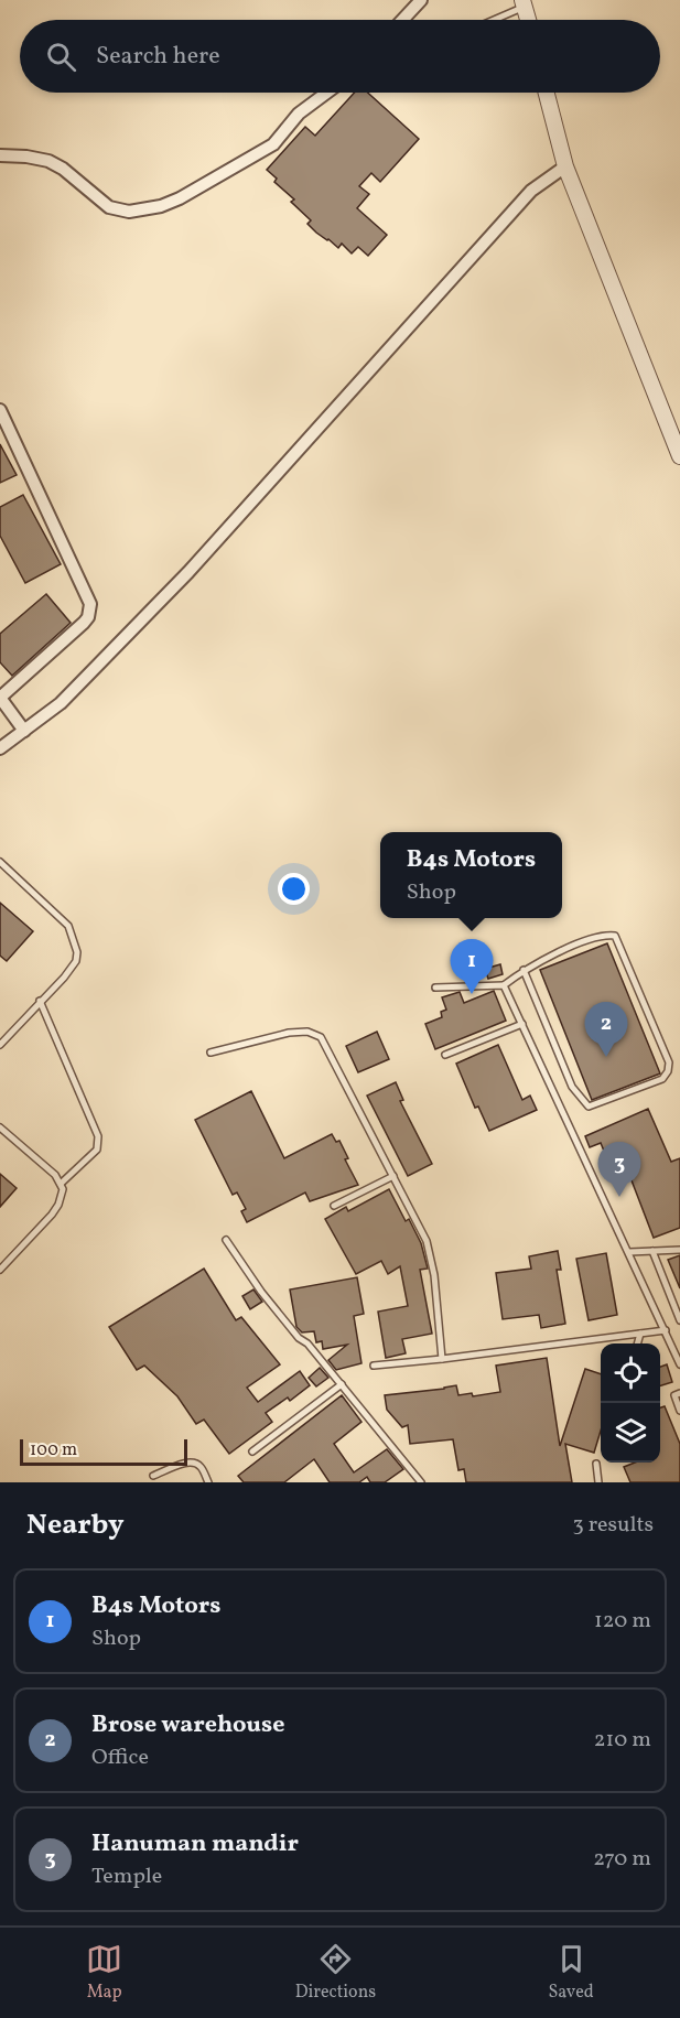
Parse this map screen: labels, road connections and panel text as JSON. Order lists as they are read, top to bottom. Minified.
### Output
{"scale_bar":"100 m","page":{"search":"Search here","popup":["B4s Motors","Shop"],"pins":["1","2","3"],"scale":"100 m","heading":["Nearby","3 results"],"list":[{"mark":"1","name":"B4s Motors","note":"Shop","value":"120 m"},{"mark":"2","name":"Brose warehouse","note":"Office","value":"210 m"},{"mark":"3","name":"Hanuman mandir","note":"Temple","value":"270 m"}],"nav":["Map","Directions","Saved"]}}
